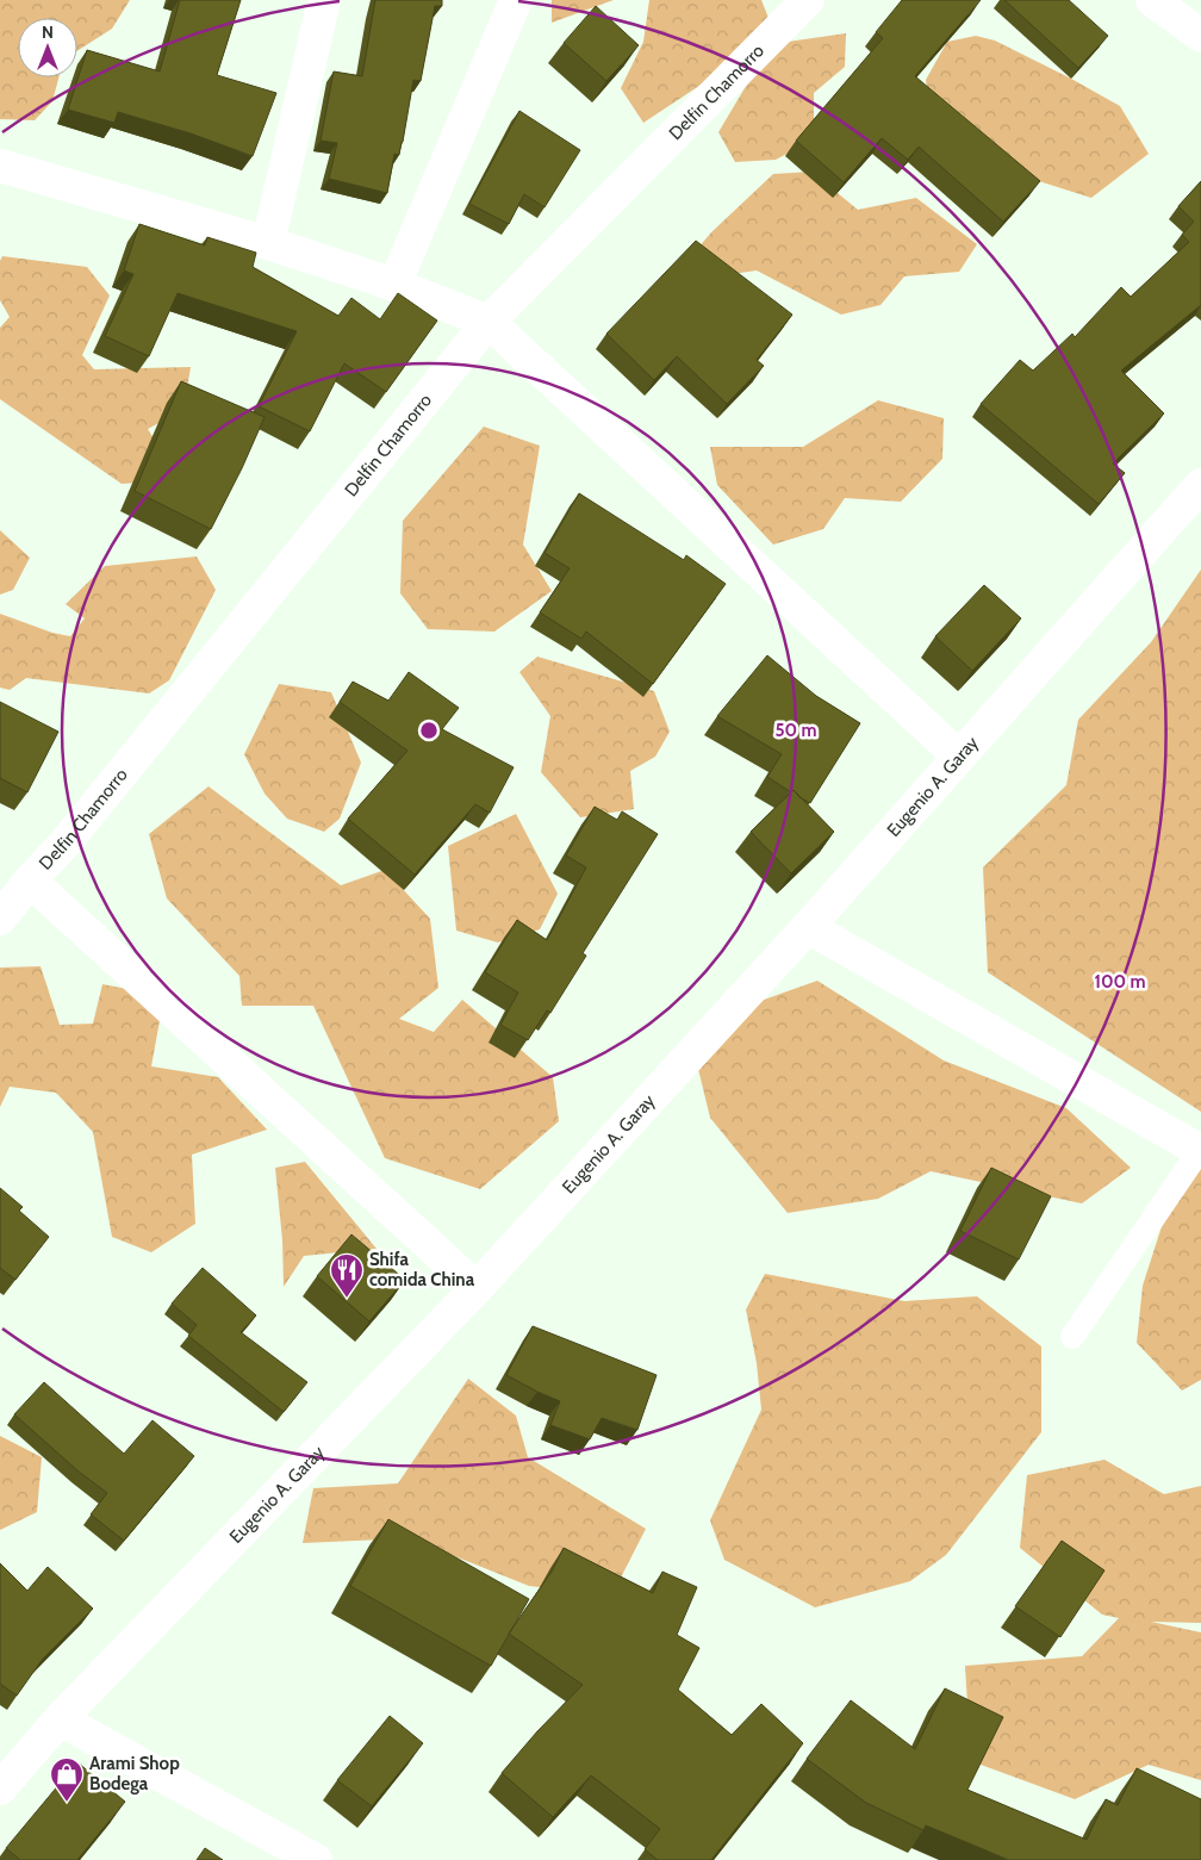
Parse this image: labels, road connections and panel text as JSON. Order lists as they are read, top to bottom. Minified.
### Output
{"streets":{"street":["Delfin Chamorro","Eugenio A. Garay"]},"places":{"restaurant":["Shifa comida China"],"shop":["Arami Shop Bodega"]},"north":"top","rings":["50 m","100 m"]}
